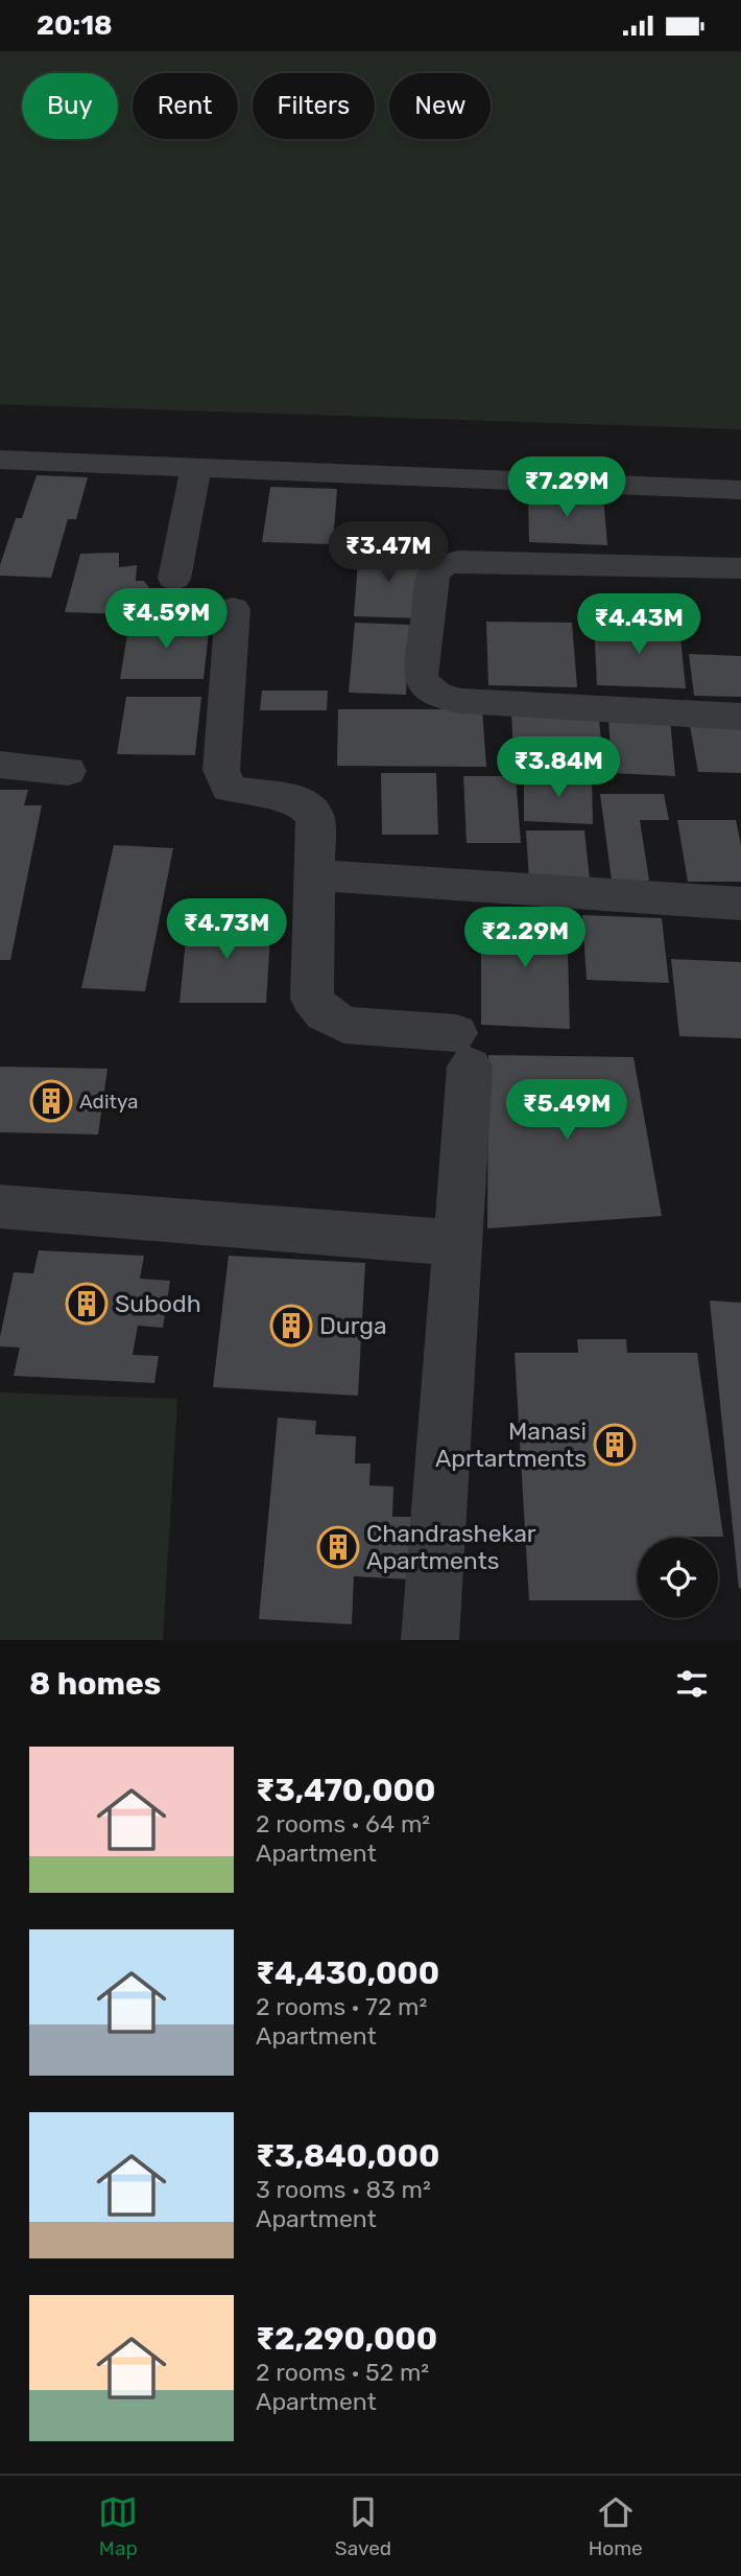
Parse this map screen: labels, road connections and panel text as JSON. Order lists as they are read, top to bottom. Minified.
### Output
{"places":{"building":["Aditya","Subodh","Durga","Manasi Aprtartments","Chandrashekar Apartments"]},"page":{"status":"20:18","chip":["Buy","Rent","Filters","New"],"price":["₹7.29M","₹3.47M","₹4.59M","₹4.43M","₹3.84M","₹4.73M","₹2.29M","₹5.49M"],"heading":"8 homes","list":[{"name":"₹3,470,000","note":"2 rooms · 64 m² · Apartment"},{"name":"₹4,430,000","note":"2 rooms · 72 m² · Apartment"},{"name":"₹3,840,000","note":"3 rooms · 83 m² · Apartment"},{"name":"₹2,290,000","note":"2 rooms · 52 m² · Apartment"}],"tabs":["Map","Saved","Home"]}}
